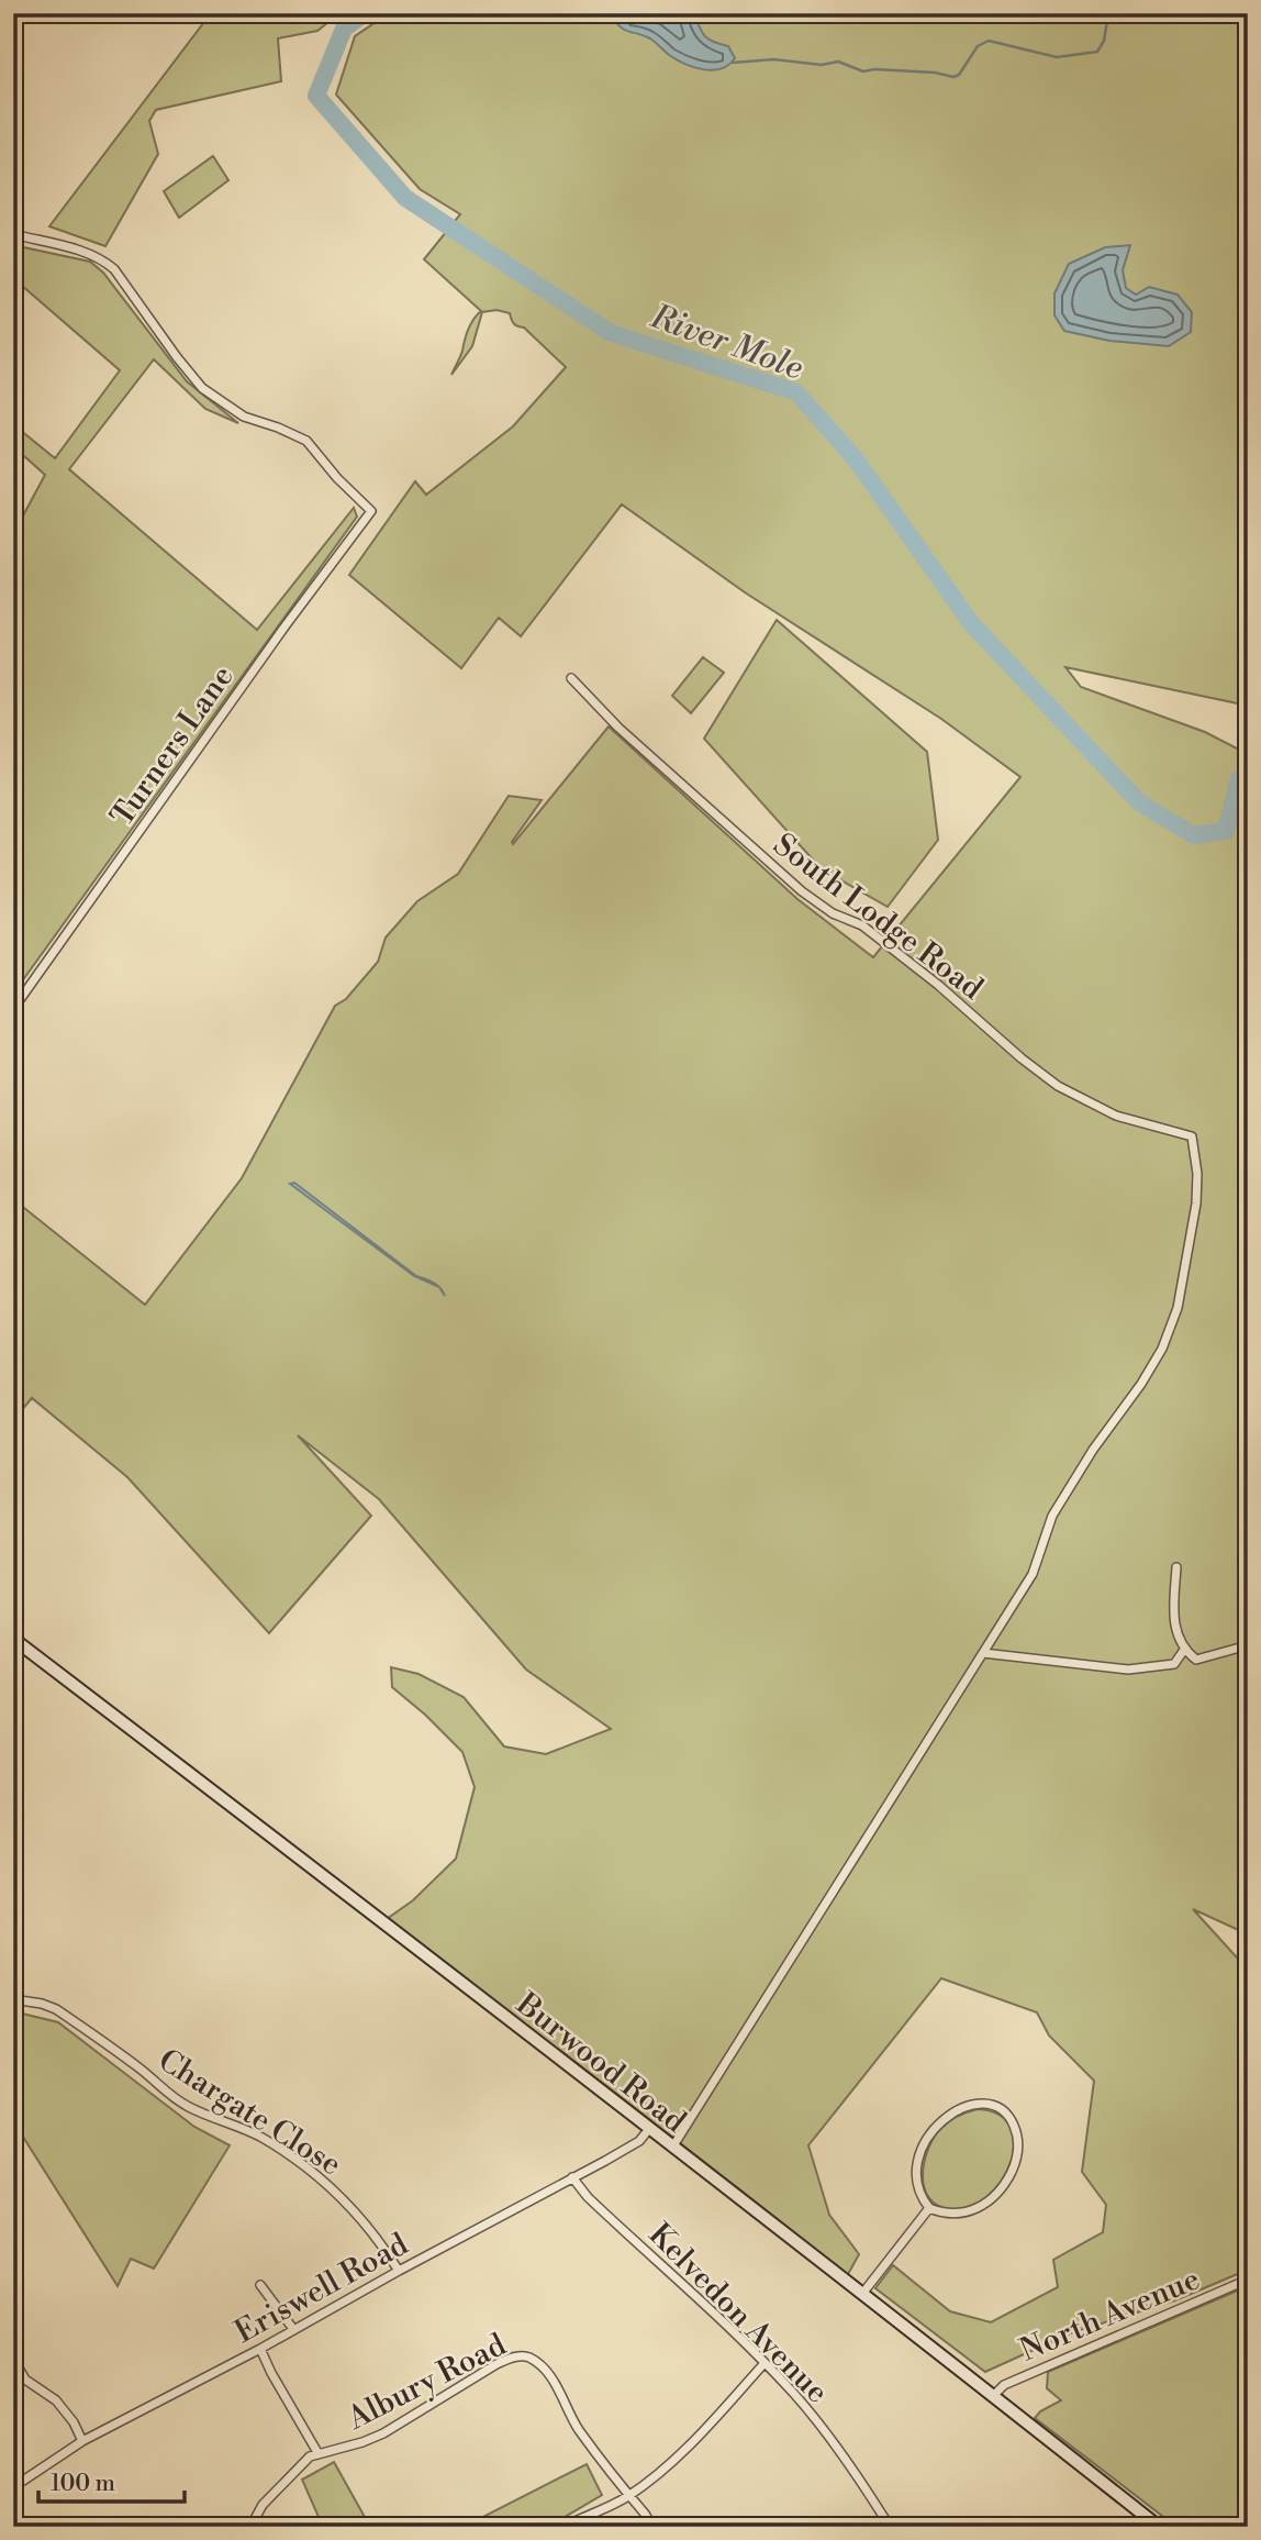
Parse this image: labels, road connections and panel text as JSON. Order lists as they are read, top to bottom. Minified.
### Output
{"streets":{"street":["Turners Lane","South Lodge Road","Burwood Road","Chargate Close","Eriswell Road","Kelvedon Avenue","North Avenue","Albury Road"]},"crossings":[["Burwood Road","Eriswell Road"],["Burwood Road","North Avenue"],["Chargate Close","Eriswell Road"],["Eriswell Road","Kelvedon Avenue"]],"water":["River Mole"],"scale_bar":"100 m"}
